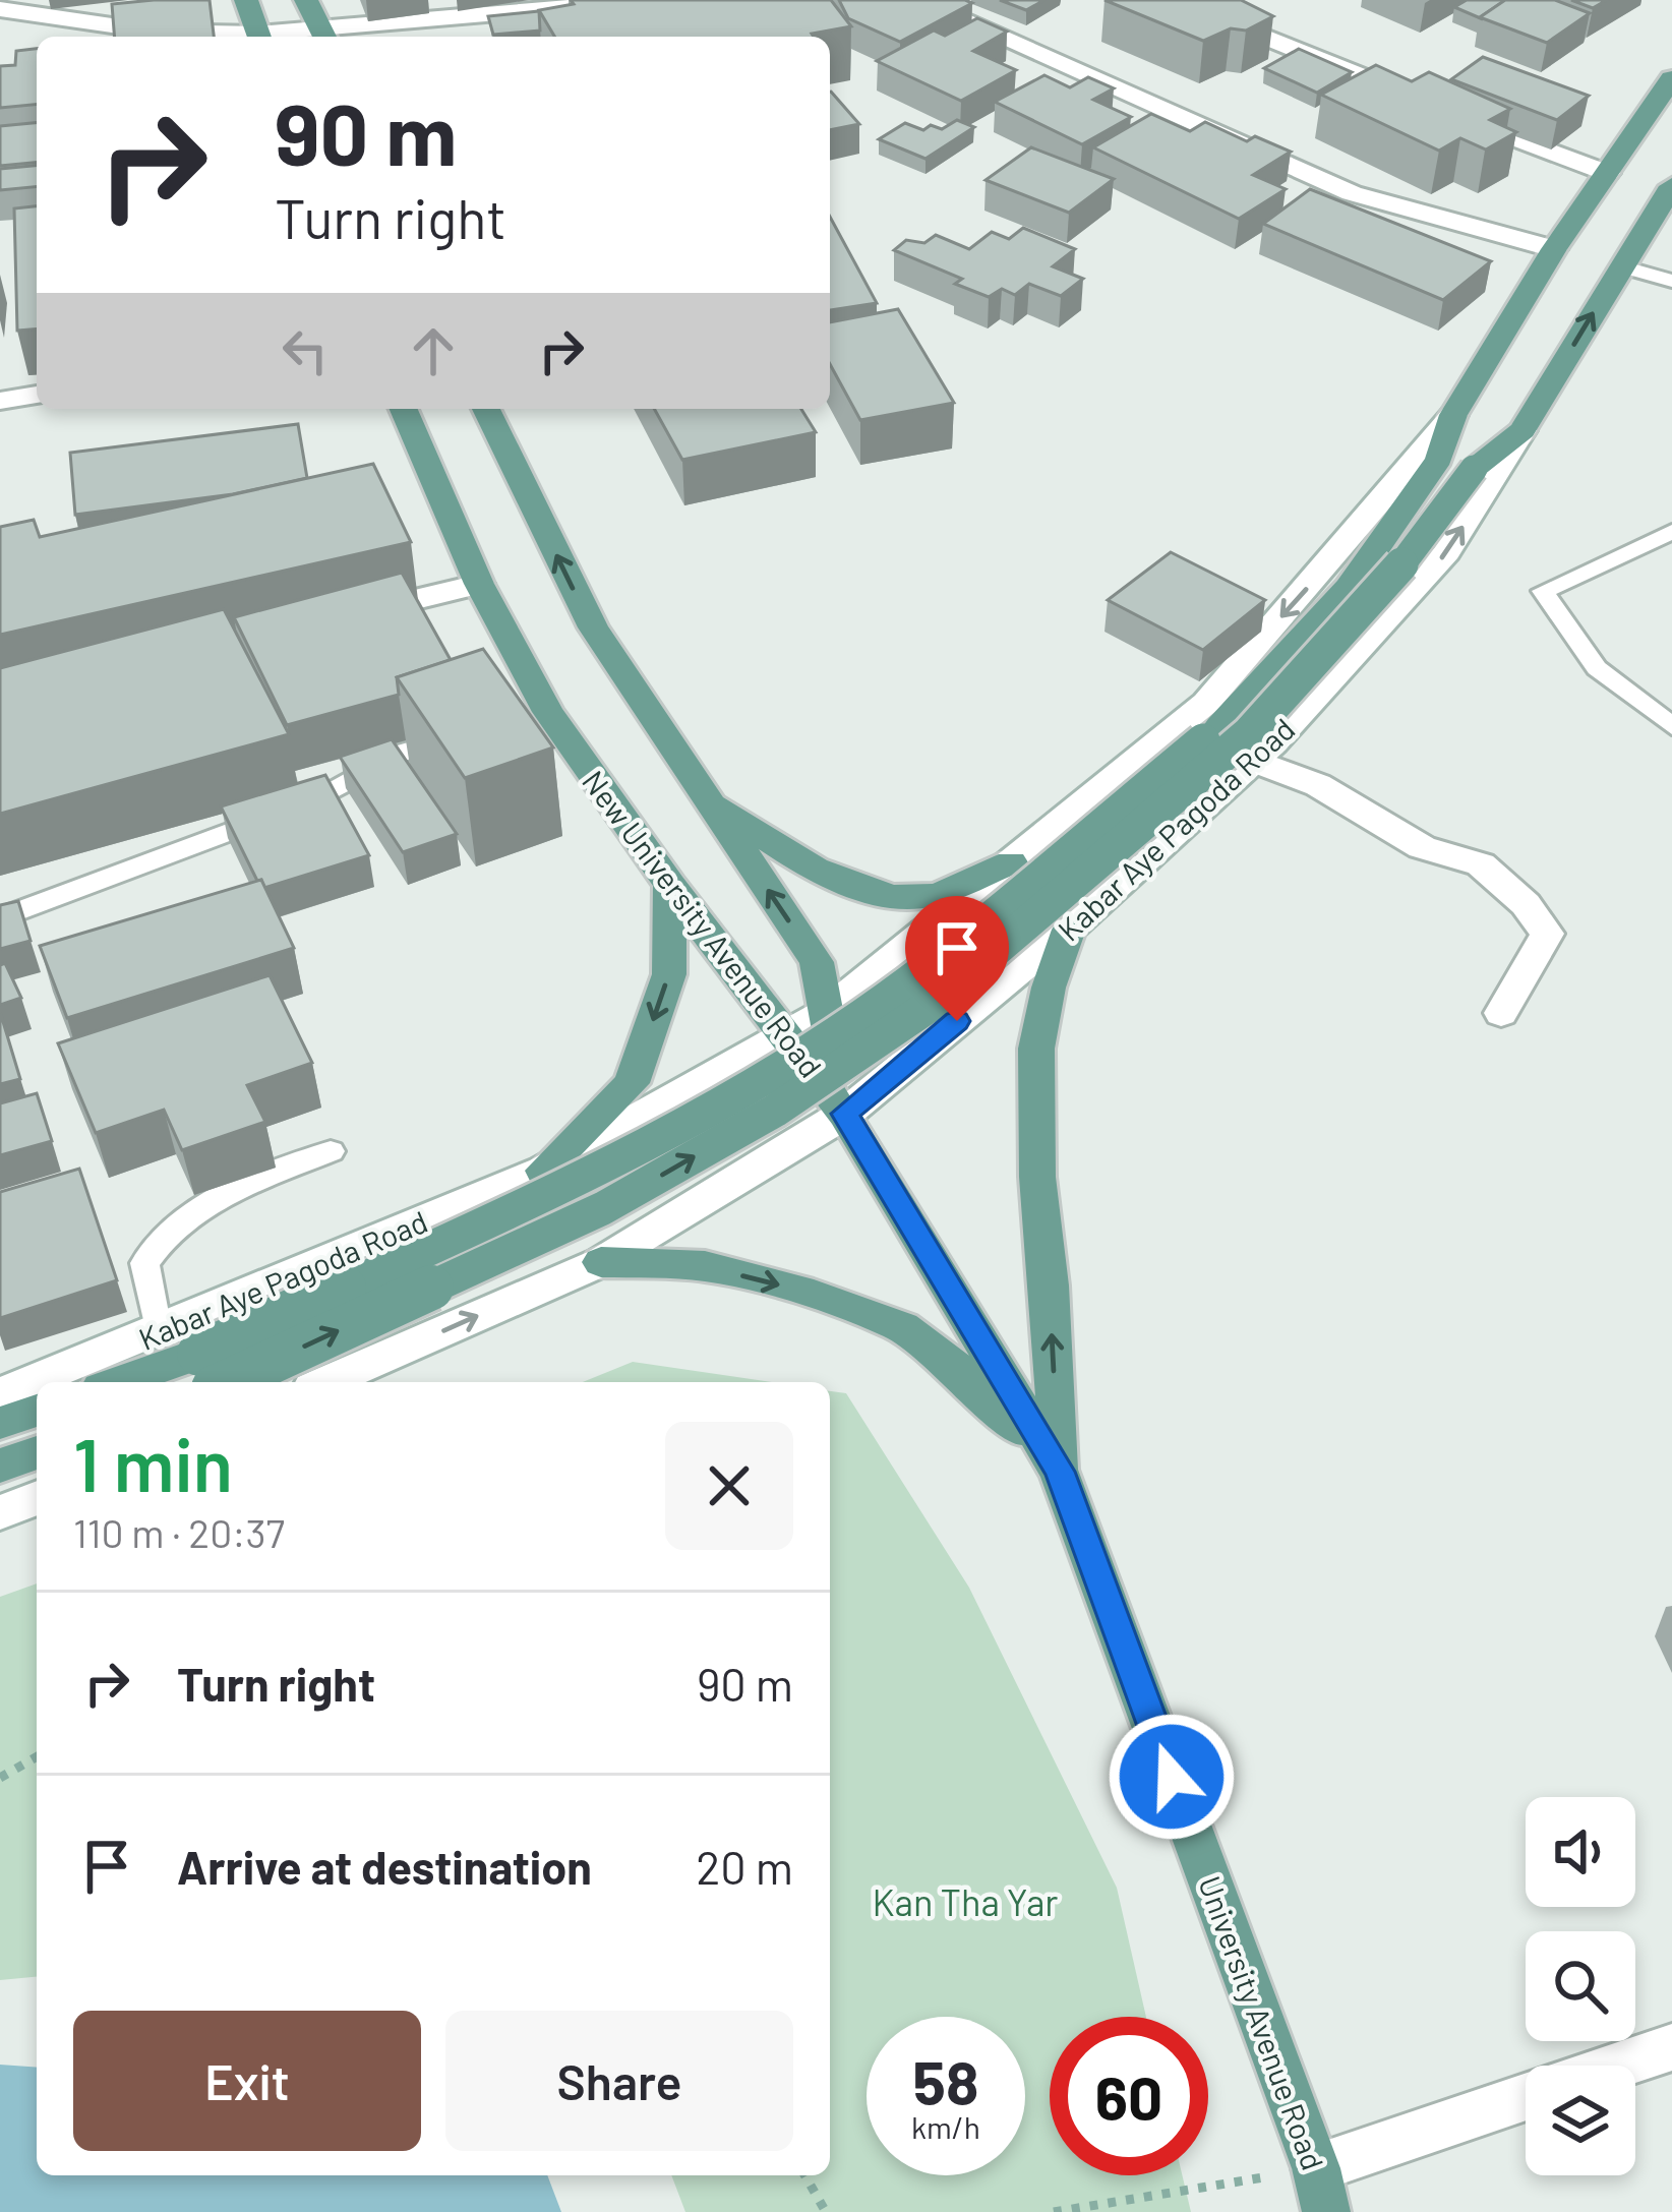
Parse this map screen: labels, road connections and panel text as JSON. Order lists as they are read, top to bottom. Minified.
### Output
{"streets":{"main road":["Kabar Aye Pagoda Road","New University Avenue Road","University Avenue Road"]},"crossings":[["Kabar Aye Pagoda Road","New University Avenue Road"],["Kabar Aye Pagoda Road","University Avenue Road"],["New University Avenue Road","University Avenue Road"]],"parks":["Kan Tha Yar"],"page":{"turn":["90 m","Turn right"],"heading":["1 min","110 m · 20:37"],"list":[{"name":"Turn right","value":"90 m"},{"name":"Arrive at destination","value":"20 m"}],"buttons":["Exit","Share"],"speed":"58 km/h","limit":"60"}}
